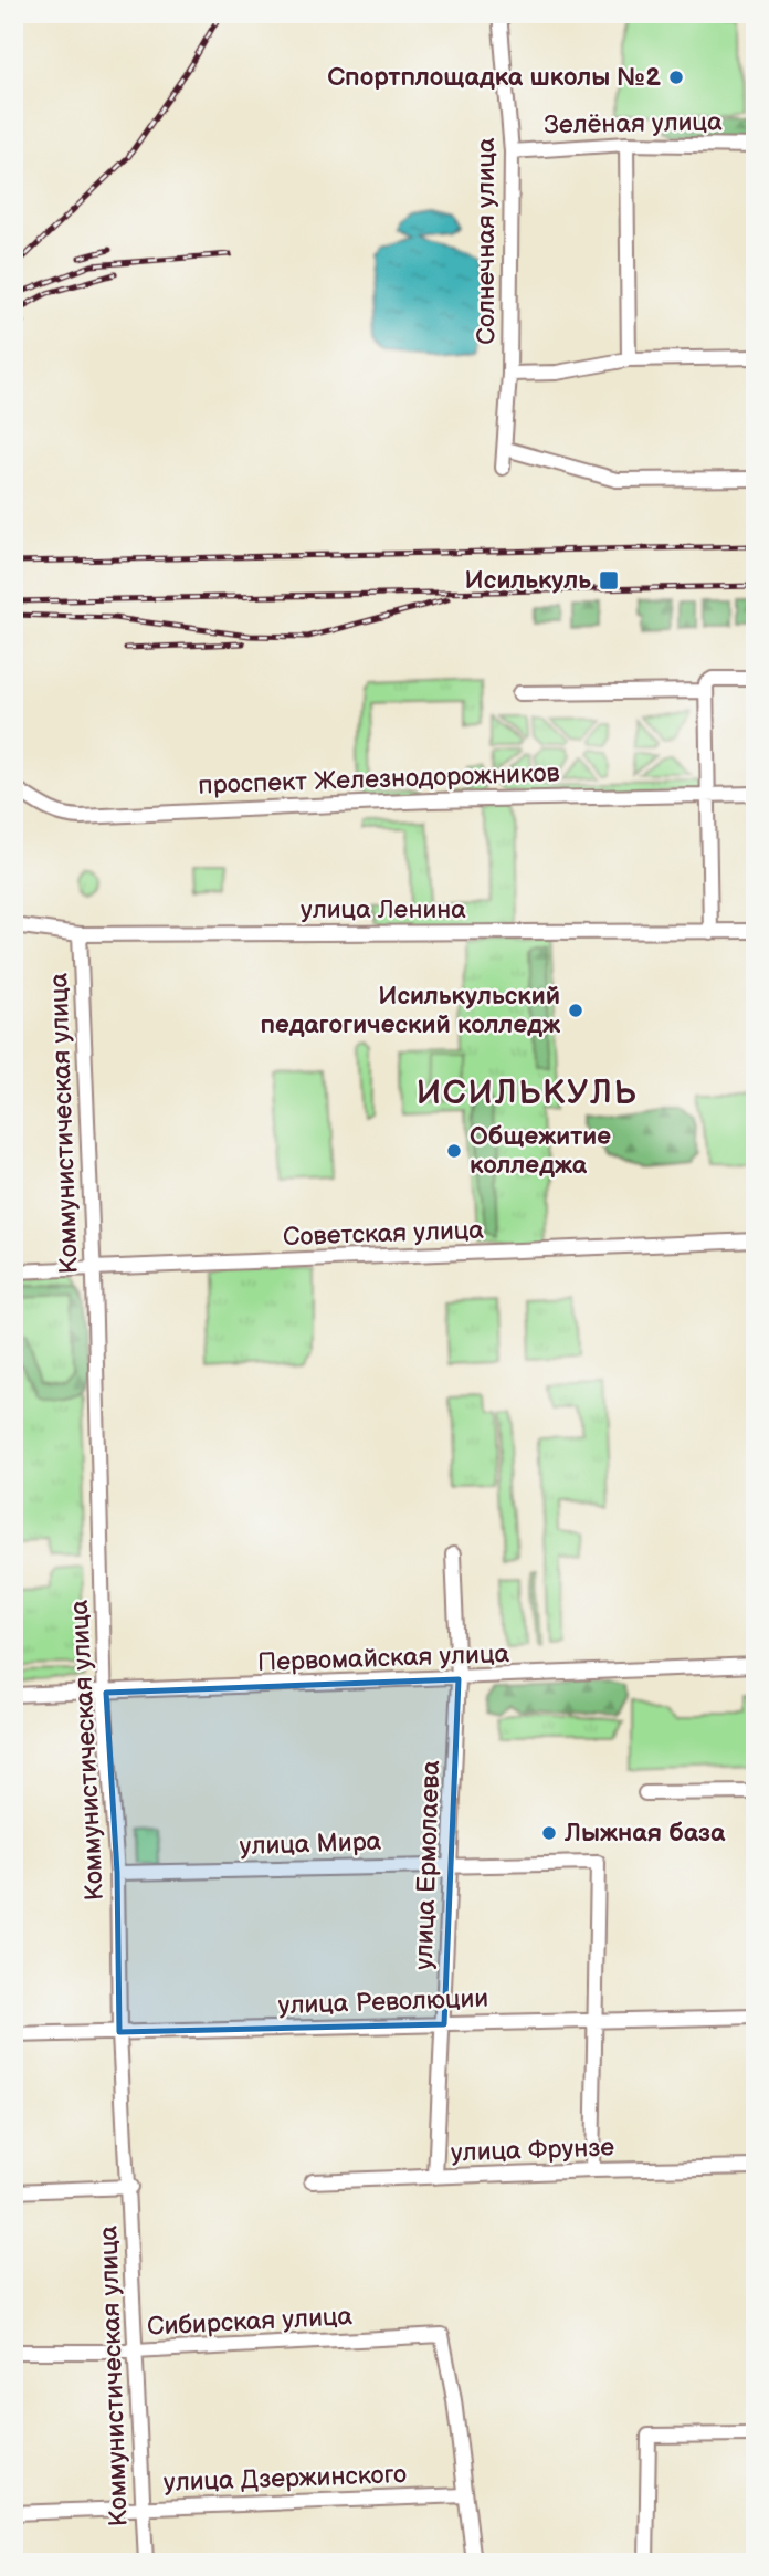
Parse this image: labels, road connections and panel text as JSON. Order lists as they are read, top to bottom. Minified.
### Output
{"streets":{"street":["Зелёная улица","Солнечная улица","проспект Железнодорожников","улица Ленина","Коммунистическая улица","Советская улица","Первомайская улица","улица Мира","улица Ермолаева","улица Революции","улица Фрунзе","Сибирская улица","улица Дзержинского"]},"crossings":[["Зелёная улица","Солнечная улица"],["улица Ленина","Коммунистическая улица"],["Коммунистическая улица","Советская улица"],["Коммунистическая улица","Первомайская улица"],["Коммунистическая улица","улица Мира"],["Коммунистическая улица","улица Революции"],["Коммунистическая улица","Сибирская улица"],["Коммунистическая улица","улица Дзержинского"],["Первомайская улица","улица Ермолаева"],["улица Мира","улица Ермолаева"],["улица Мира","улица Революции"],["улица Ермолаева","улица Революции"],["улица Ермолаева","улица Фрунзе"],["Сибирская улица","улица Дзержинского"]],"districts":["ИСИЛЬКУЛЬ"],"places":{"other":["Спортплощадка школы №2","Исилькульский педагогический колледж","Общежитие колледжа","Лыжная база"],"transit":["Исилькуль"]}}
